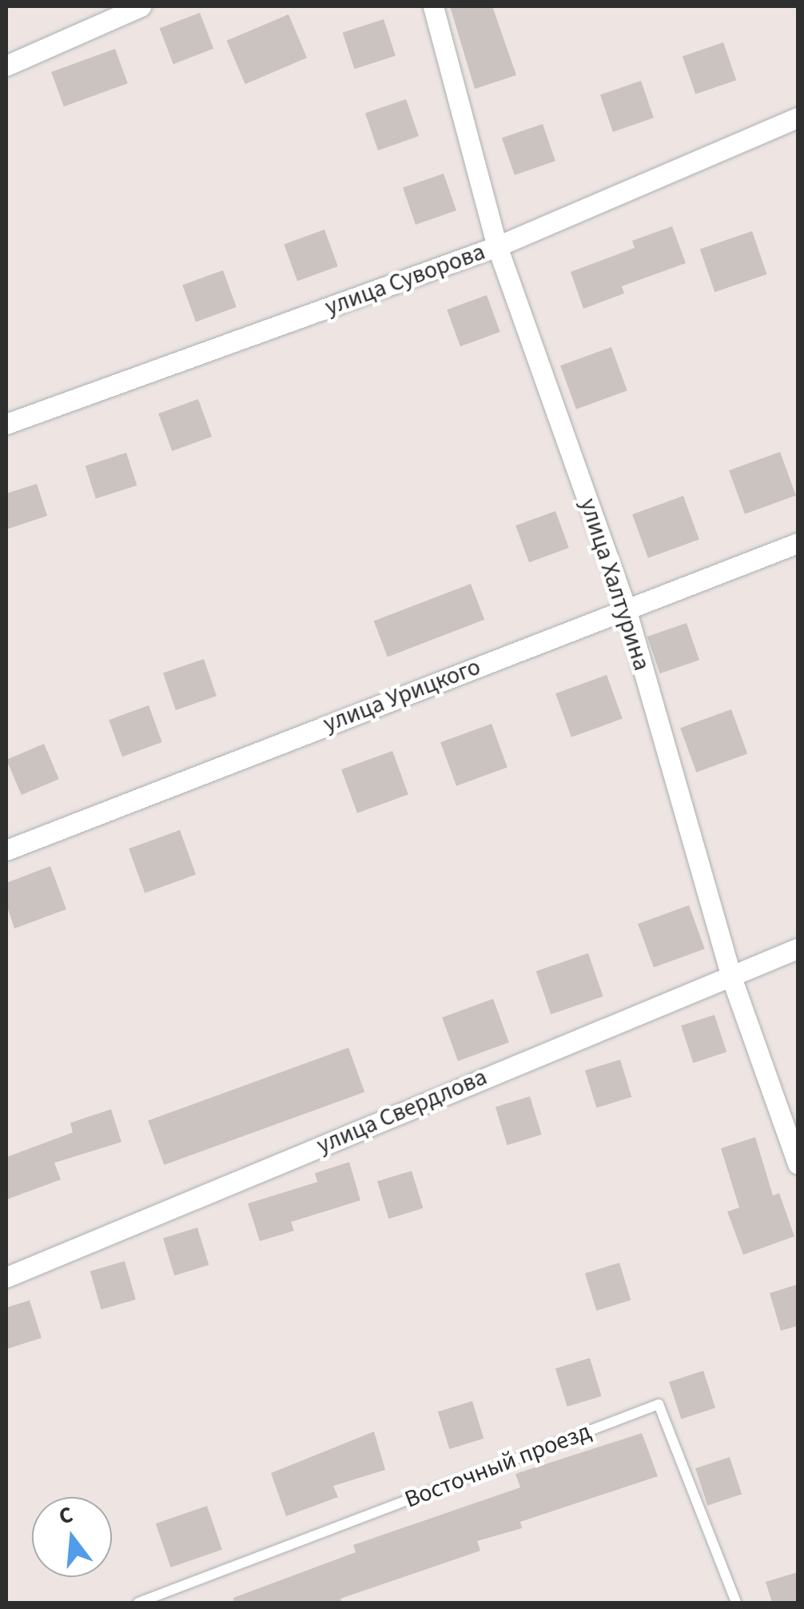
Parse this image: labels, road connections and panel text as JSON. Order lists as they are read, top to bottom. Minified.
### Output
{"streets":{"street":["улица Суворова","улица Халтурина","улица Урицкого","улица Свердлова"],"lane":["Восточный проезд"]},"crossings":[["улица Суворова","улица Халтурина"],["улица Халтурина","улица Урицкого"],["улица Халтурина","улица Свердлова"]],"north":"top"}
